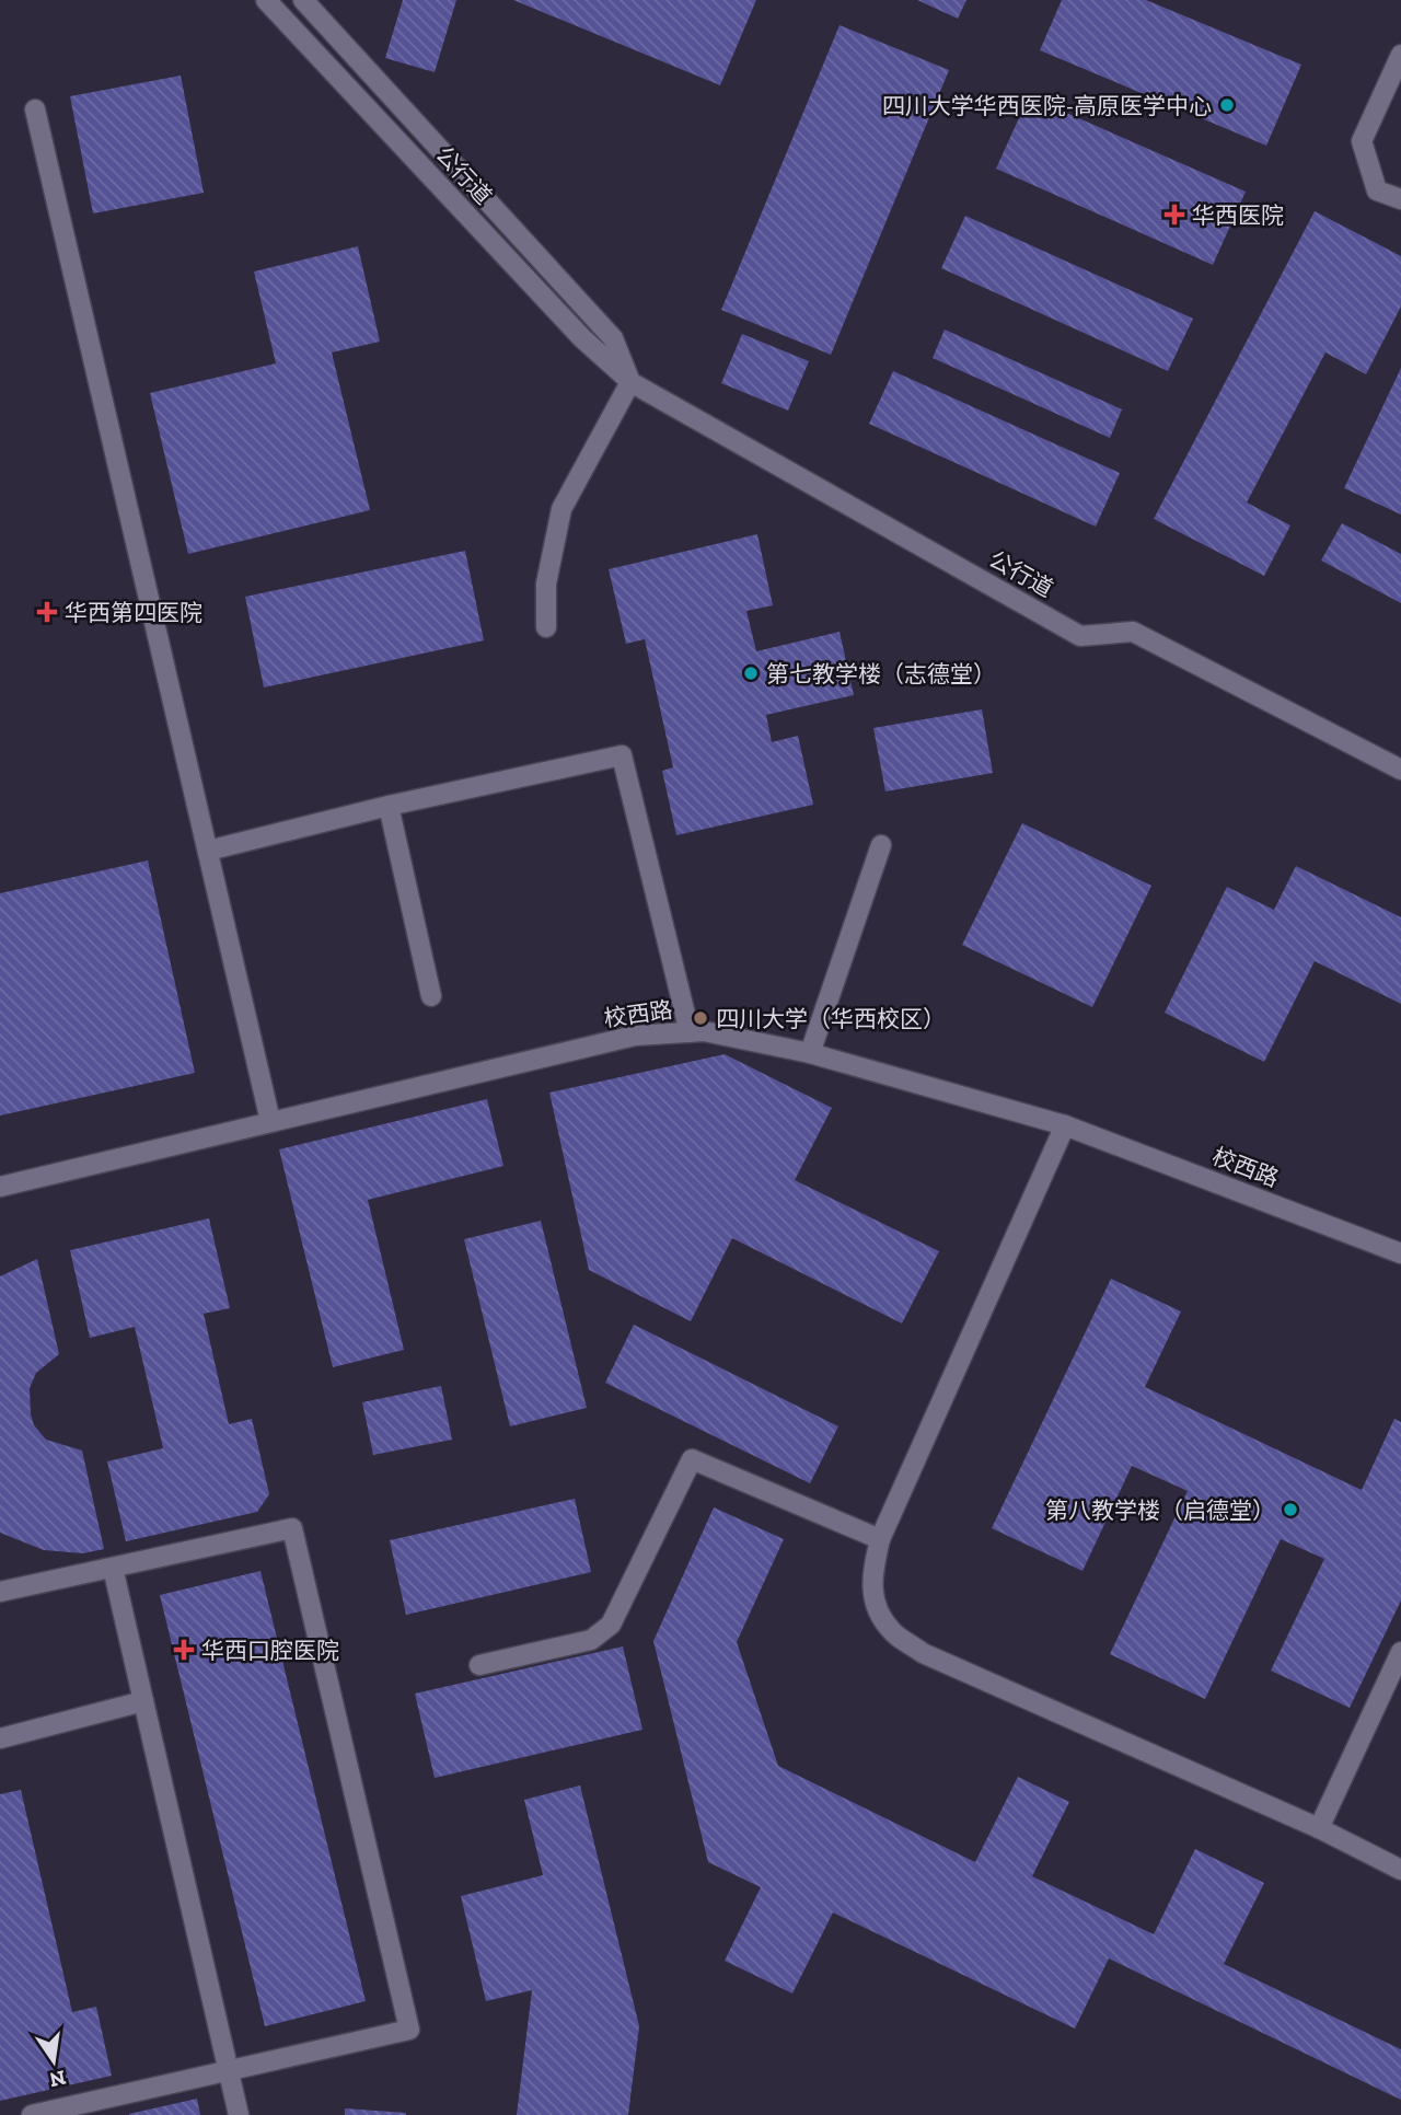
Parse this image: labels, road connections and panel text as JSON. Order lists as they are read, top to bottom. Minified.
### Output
{"streets":{"street":["公行道","校西路"]},"places":{"other":["四川大学华西医院-高原医学中心","第七教学楼（志德堂）","四川大学（华西校区）","第八教学楼（启德堂）"],"health":["华西医院","华西第四医院","华西口腔医院"]},"north":"bottom"}
